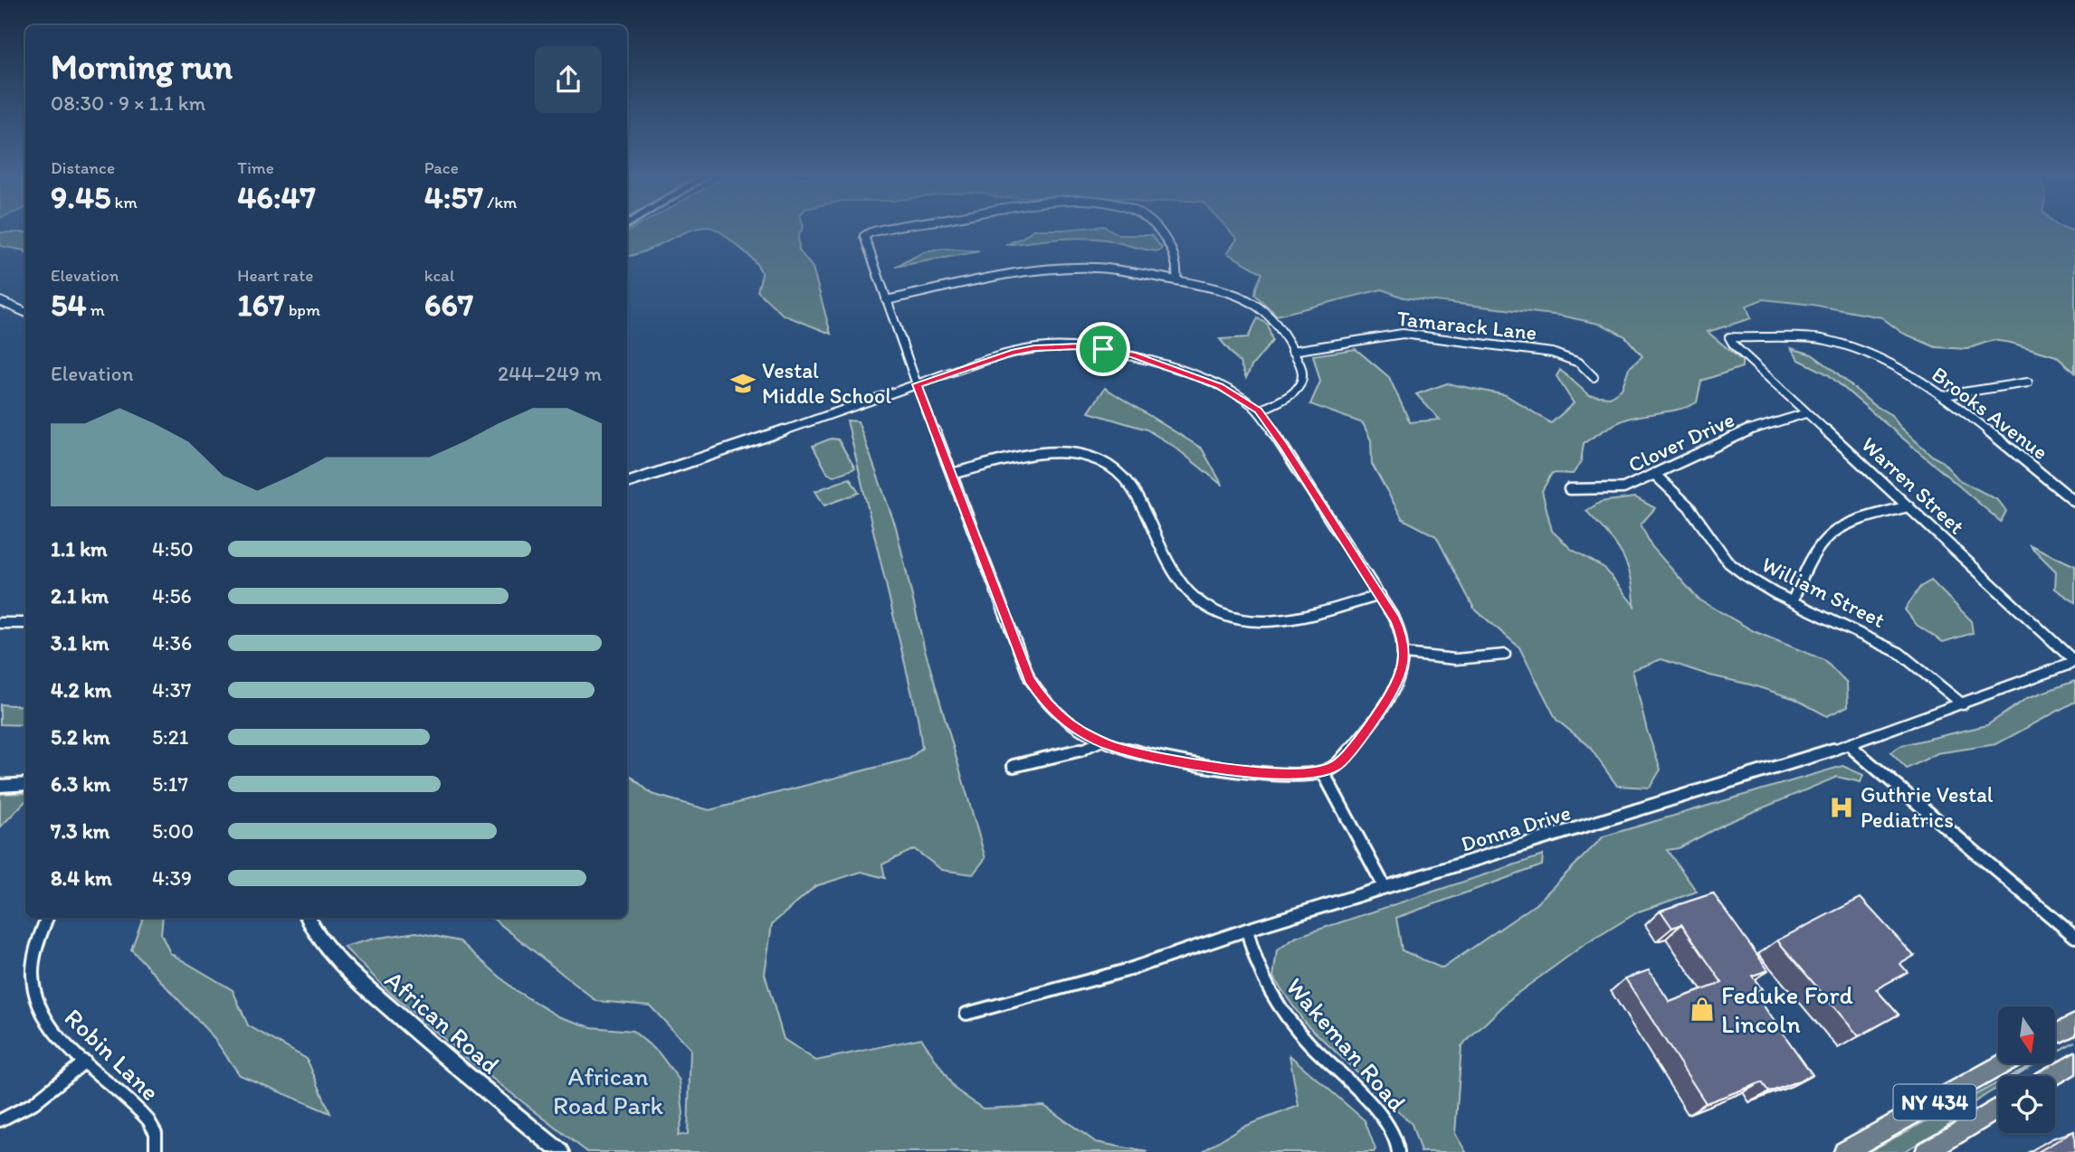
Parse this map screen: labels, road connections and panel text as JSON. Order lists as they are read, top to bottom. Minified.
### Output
{"streets":{"main road":["NY 434"],"street":["Tamarack Lane","Brooks Avenue","Clover Drive","Warren Street","William Street","Donna Drive","African Road","Wakeman Road","Robin Lane"]},"crossings":[["Brooks Avenue","Warren Street"],["Clover Drive","Warren Street"],["Clover Drive","William Street"],["Warren Street","Donna Drive"],["William Street","Donna Drive"],["Donna Drive","Wakeman Road"]],"parks":["African Road Park"],"places":{"school or university":["Vestal Middle School"],"hospital":["Guthrie Vestal Pediatrics"],"shop":["Feduke Ford Lincoln"]},"north":"bottom","page":{"heading":["Morning run","08:30 · 9 × 1.1 km"],"stats":[["Distance","9.45 km"],["Time","46:47"],["Pace","4:57 /km"],["Elevation","54 m"],["Heart rate","167 bpm"],["kcal","667"]],"chart":["Elevation","244–249 m"],"list":[{"name":"1.1 km","note":"4:50"},{"name":"2.1 km","note":"4:56"},{"name":"3.1 km","note":"4:36"},{"name":"4.2 km","note":"4:37"},{"name":"5.2 km","note":"5:21"},{"name":"6.3 km","note":"5:17"},{"name":"7.3 km","note":"5:00"},{"name":"8.4 km","note":"4:39"}]}}
